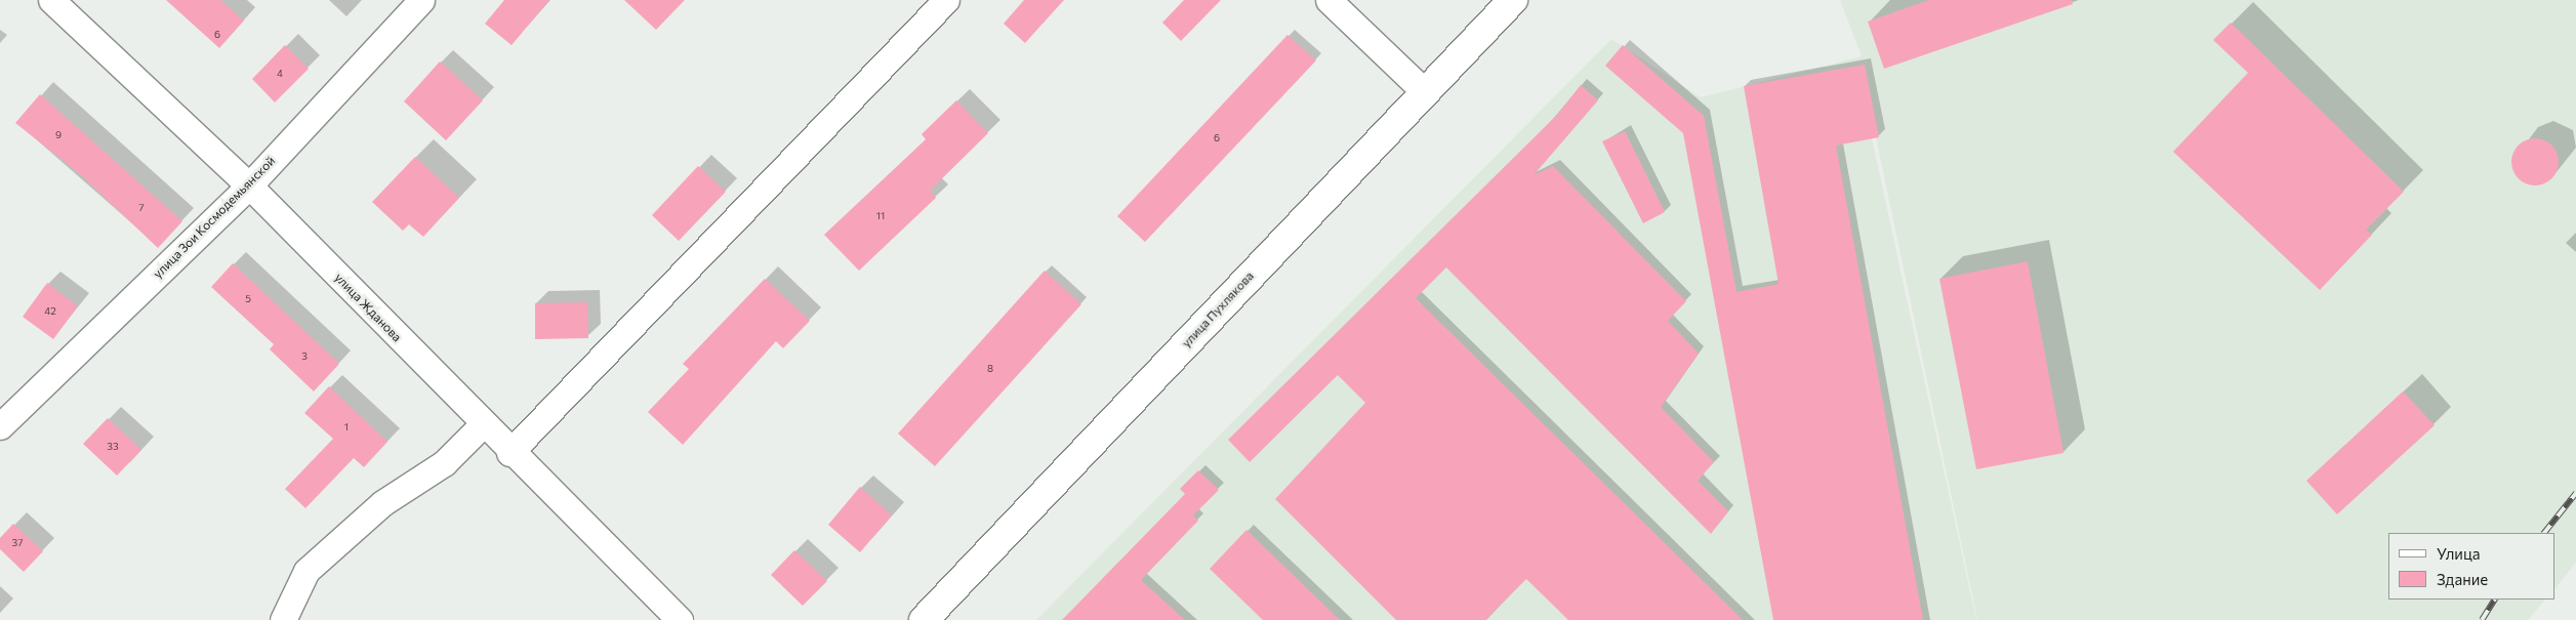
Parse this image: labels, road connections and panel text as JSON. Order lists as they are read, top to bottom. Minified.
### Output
{"streets":{"street":["улица Зои Космодемьянской","улица Жданова","улица Пухлякова"]},"crossings":[["улица Зои Космодемьянской","улица Жданова"]],"house_numbers":["6","4","9","6","7","11","5","42","3","8","1","33","37"],"legend":["Улица","Здание"]}
